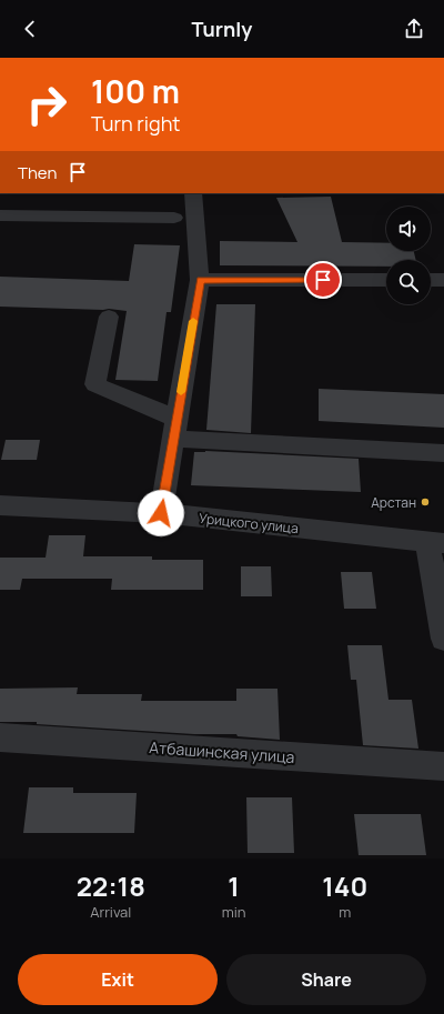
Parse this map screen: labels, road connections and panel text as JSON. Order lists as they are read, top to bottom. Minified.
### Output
{"streets":{"street":["Урицкого улица","Атбашинская улица"]},"places":["Арстан"],"page":{"header":"Turnly","turn":["100 m","Turn right"],"then":"Then","eta":["22:18","Arrival","1","min","140","m"],"buttons":["Exit","Share"]}}
